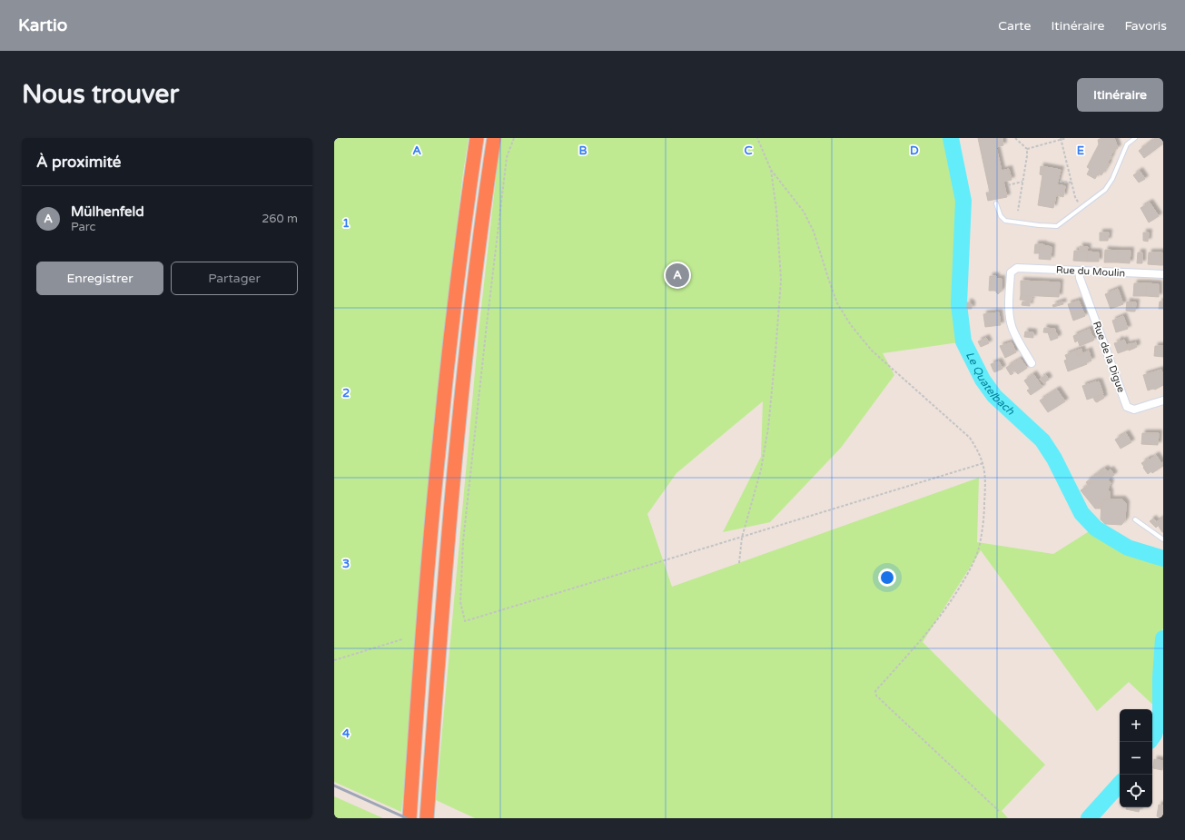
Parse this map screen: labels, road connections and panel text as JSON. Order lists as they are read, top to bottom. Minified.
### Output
{"streets":{"street":["Rue du Moulin","Rue de la Digue"]},"crossings":[["Rue du Moulin","Rue de la Digue"]],"water":["Le Quatelbach"],"page":{"header":"Kartio","nav":["Carte","Itinéraire","Favoris"],"buttons":["Itinéraire",["Enregistrer","Partager"]],"title":"Nous trouver","heading":"À proximité","list":[{"mark":"A","name":"Mülhenfeld","note":"Parc","value":"260 m"}],"pins":"A","map_buttons":["+","−"]},"grid":{"columns":["A","B","C","D","E"],"rows":["1","2","3","4"]}}
